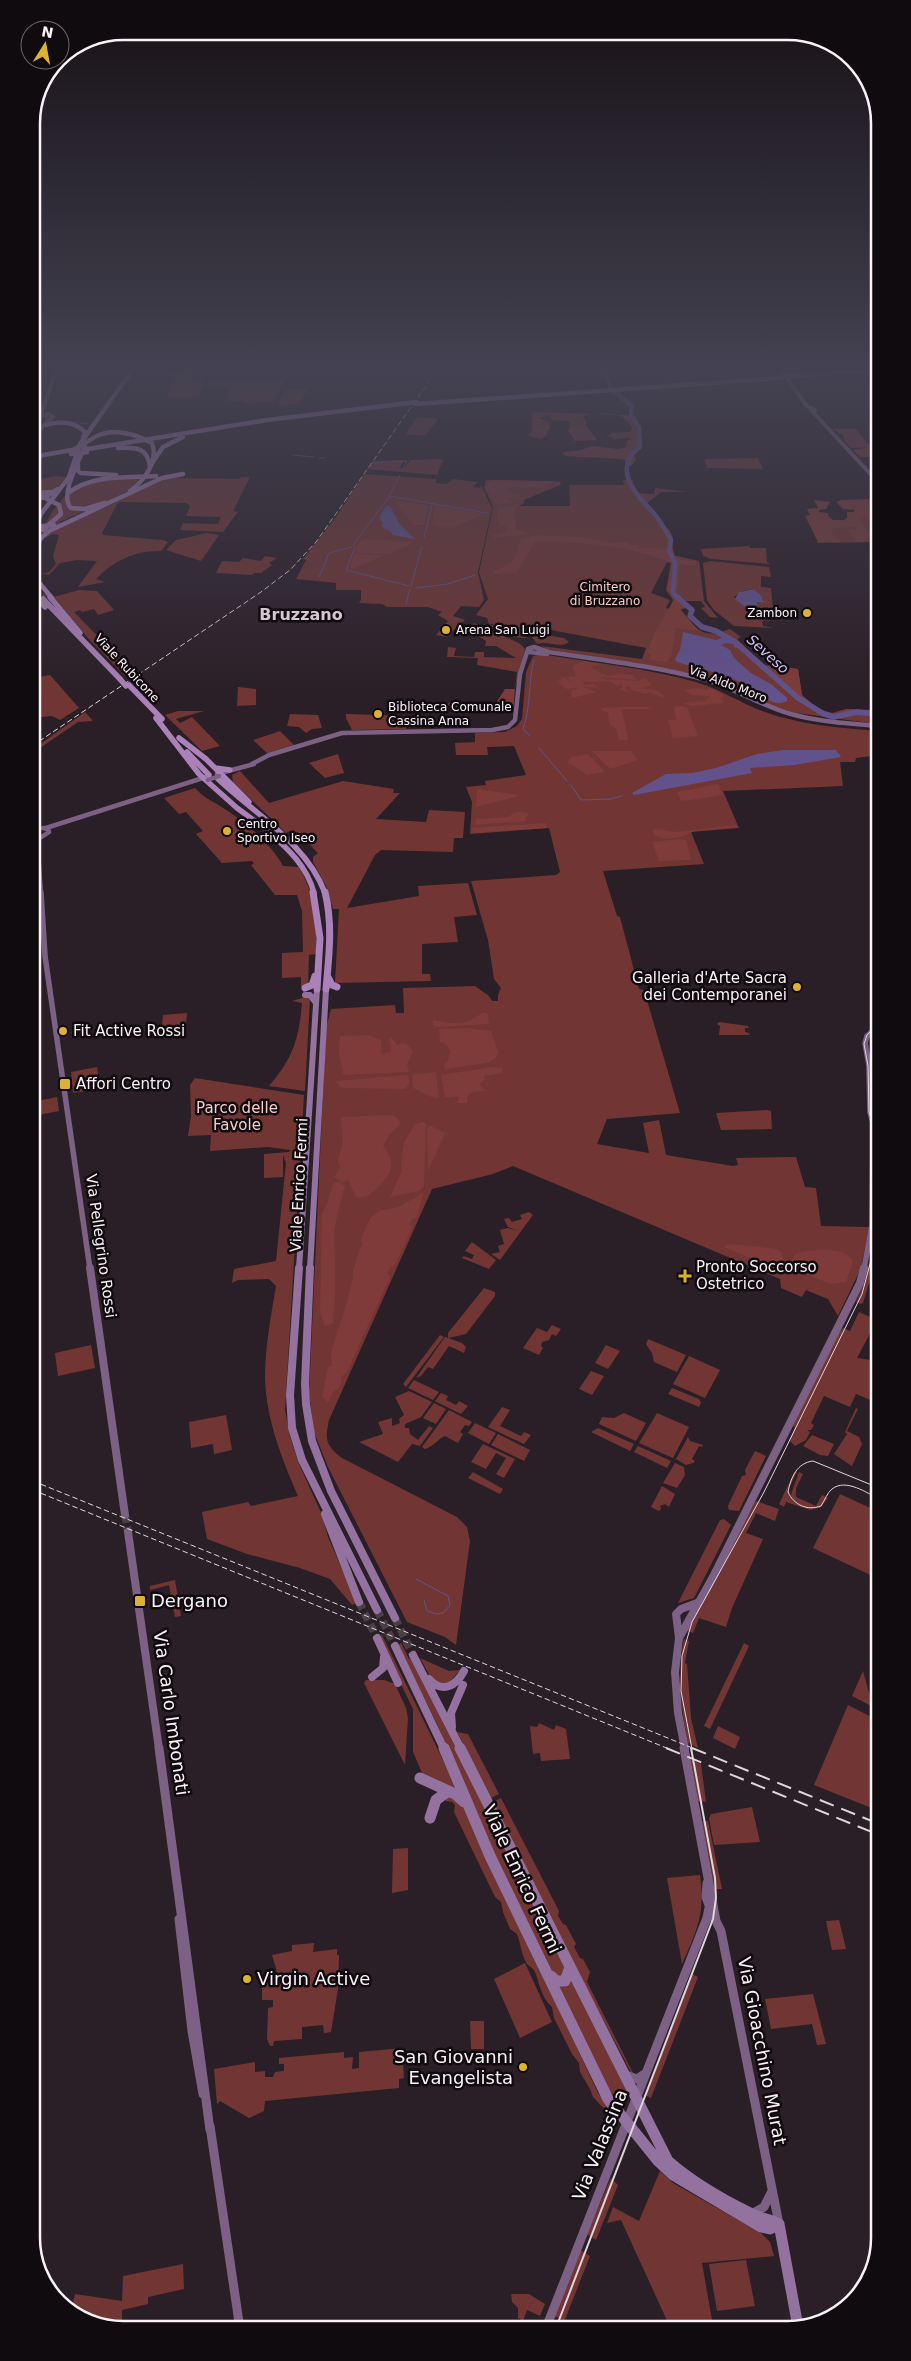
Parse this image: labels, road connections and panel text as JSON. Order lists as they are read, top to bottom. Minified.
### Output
{"streets":{"highway":["Viale Rubicone","Viale Enrico Fermi"],"main road":["Via Aldo Moro","Via Pellegrino Rossi","Via Carlo Imbonati","Via Gioacchino Murat","Via Valassina"]},"crossings":[["Viale Enrico Fermi","Via Gioacchino Murat"],["Viale Enrico Fermi","Via Valassina"],["Via Gioacchino Murat","Via Valassina"]],"districts":["Bruzzano"],"water":["Seveso"],"parks":["Cimitero di Bruzzano","Parco delle Favole"],"places":{"other":["Zambon","Arena San Luigi","Biblioteca Comunale Cassina Anna","Centro Sportivo Iseo","Galleria d'Arte Sacra dei Contemporanei","Fit Active Rossi","Virgin Active","San Giovanni Evangelista"],"transit":["Affori Centro","Dergano"],"health":["Pronto Soccorso Ostetrico"]},"north":"top"}
